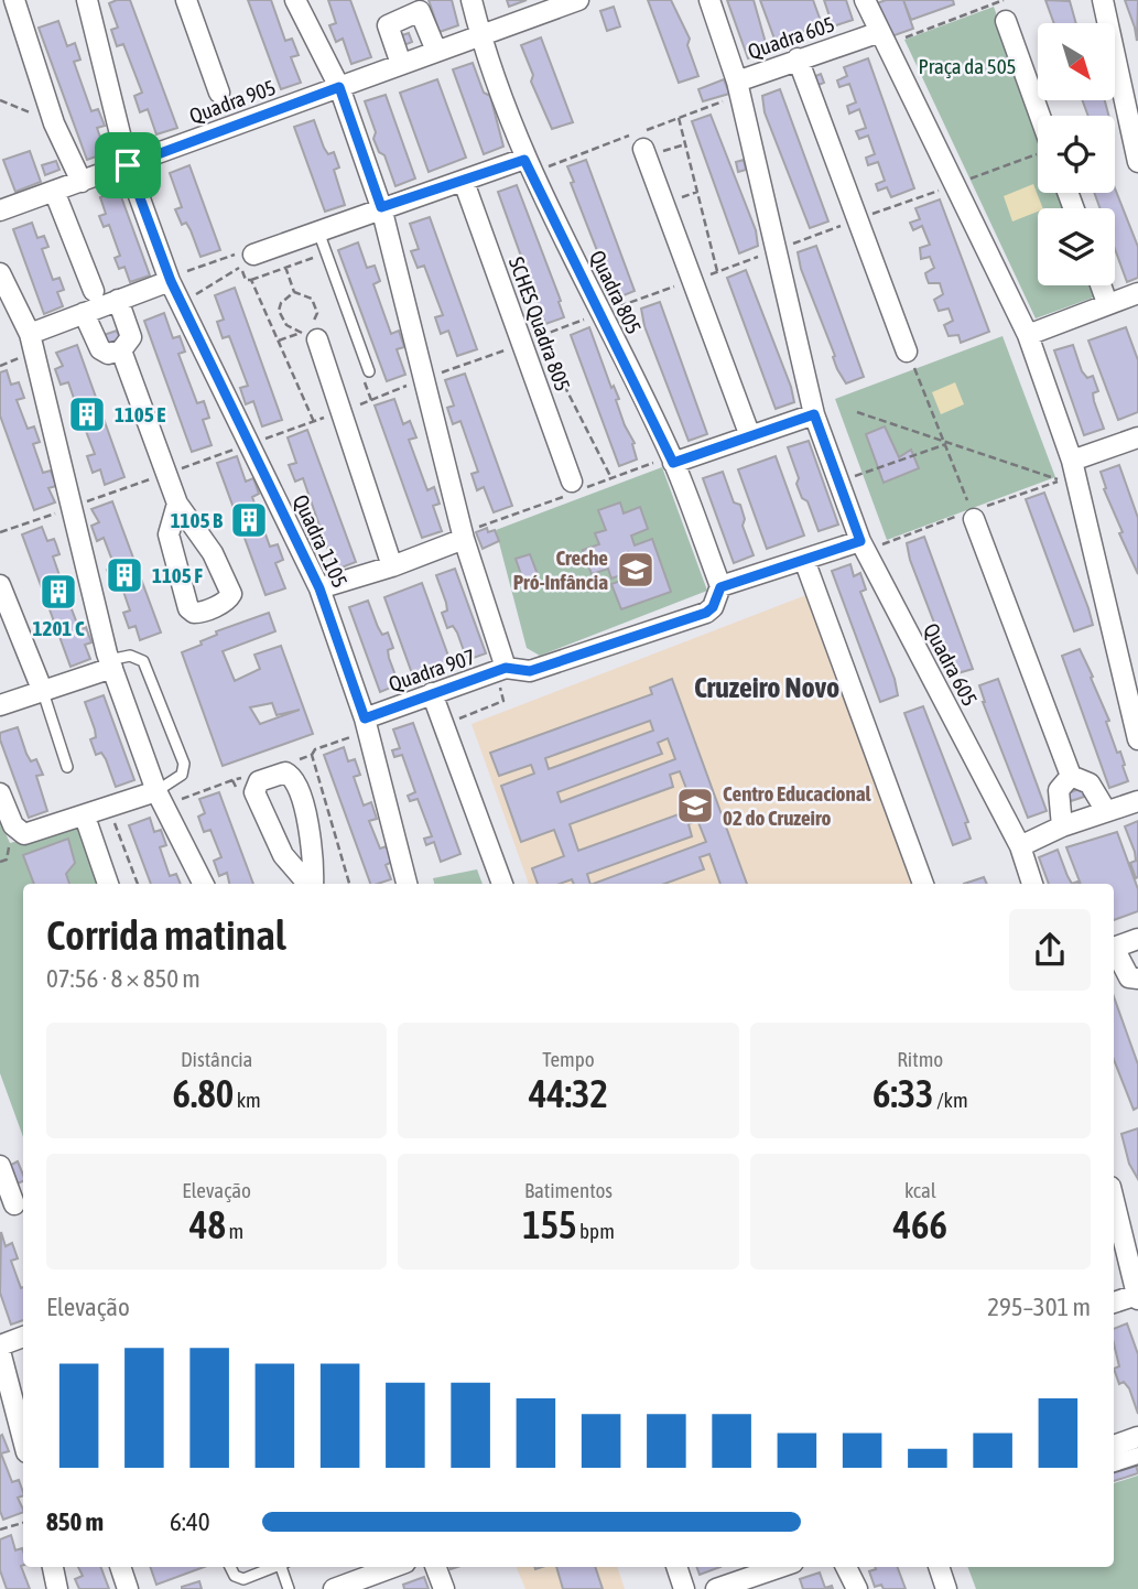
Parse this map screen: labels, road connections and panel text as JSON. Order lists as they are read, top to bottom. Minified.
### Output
{"streets":{"street":["Quadra 605","Quadra 905","Quadra 805","SCHES Quadra 805","Quadra 1105","Quadra 907"]},"crossings":[["Quadra 905","Quadra 805"],["Quadra 905","Quadra 1105"],["Quadra 1105","Quadra 907"]],"districts":["Cruzeiro Novo"],"parks":["Praça da 505"],"places":{"building":["1105 E","1105 B","1105 F","1201 C"],"school or university":["Creche Pró-Infância","Centro Educacional 02 do Cruzeiro"]},"north":"bottom right","page":{"heading":["Corrida matinal","07:56 · 8 × 850 m"],"stats":[["Distância","6.80 km"],["Tempo","44:32"],["Ritmo","6:33 /km"],["Elevação","48 m"],["Batimentos","155 bpm"],["kcal","466"]],"chart":["Elevação","295–301 m"],"list":[{"name":"850 m","note":"6:40"}]}}
